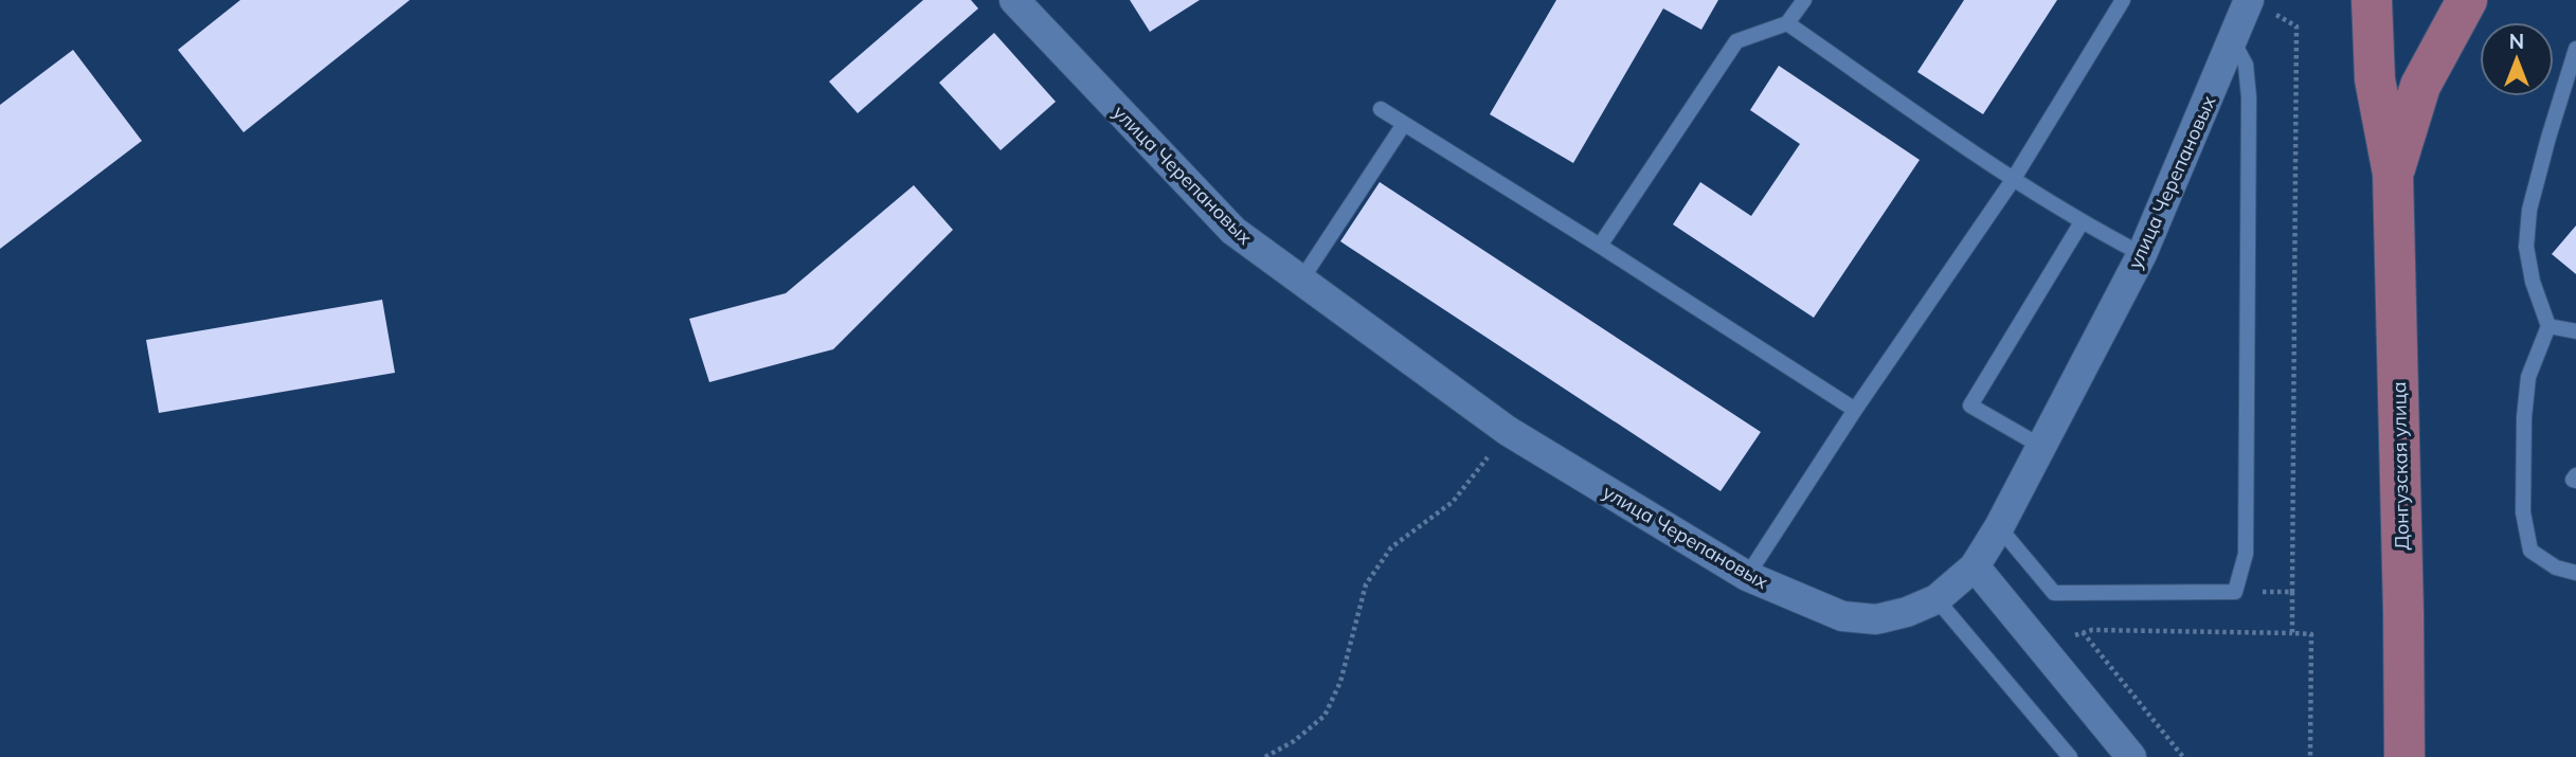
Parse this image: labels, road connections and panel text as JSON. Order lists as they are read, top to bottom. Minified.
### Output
{"streets":{"main road":["Донгузская улица"],"street":["улица Черепановых"]},"north":"top"}
